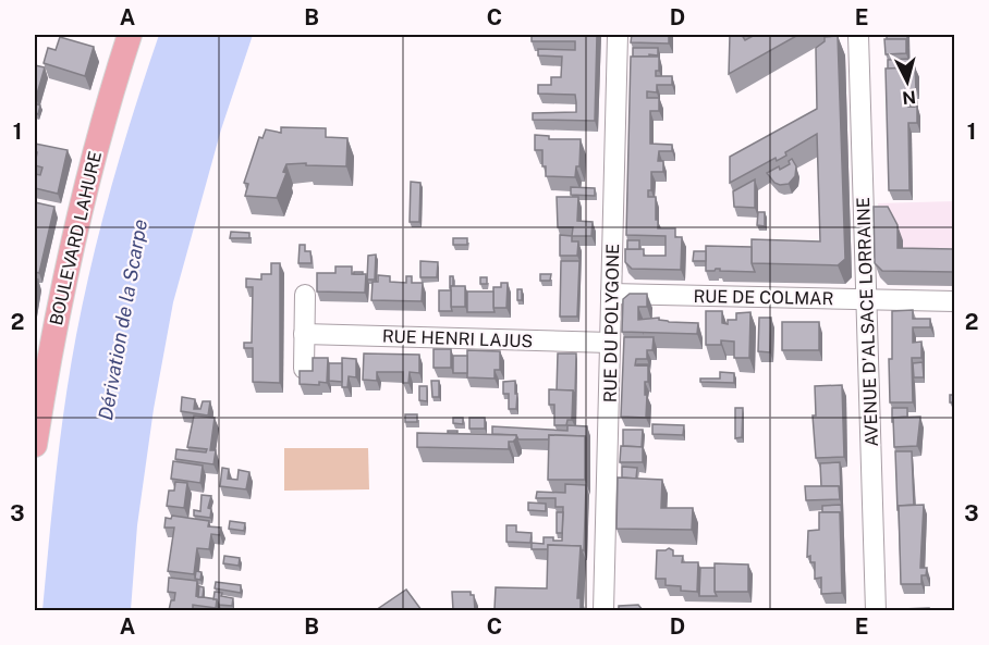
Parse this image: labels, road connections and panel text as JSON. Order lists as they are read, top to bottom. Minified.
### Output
{"streets":{"main road":["BOULEVARD LAHURE"],"street":["RUE DE COLMAR","AVENUE D'ALSACE LORRAINE","RUE DU POLYGONE","RUE HENRI LAJUS"]},"crossings":[["RUE DE COLMAR","AVENUE D'ALSACE LORRAINE"],["RUE DE COLMAR","RUE DU POLYGONE"],["RUE DU POLYGONE","RUE HENRI LAJUS"]],"water":["Dérivation de la Scarpe"],"north":"bottom","grid":{"columns":["A","B","C","D","E"],"rows":["1","2","3"]}}
